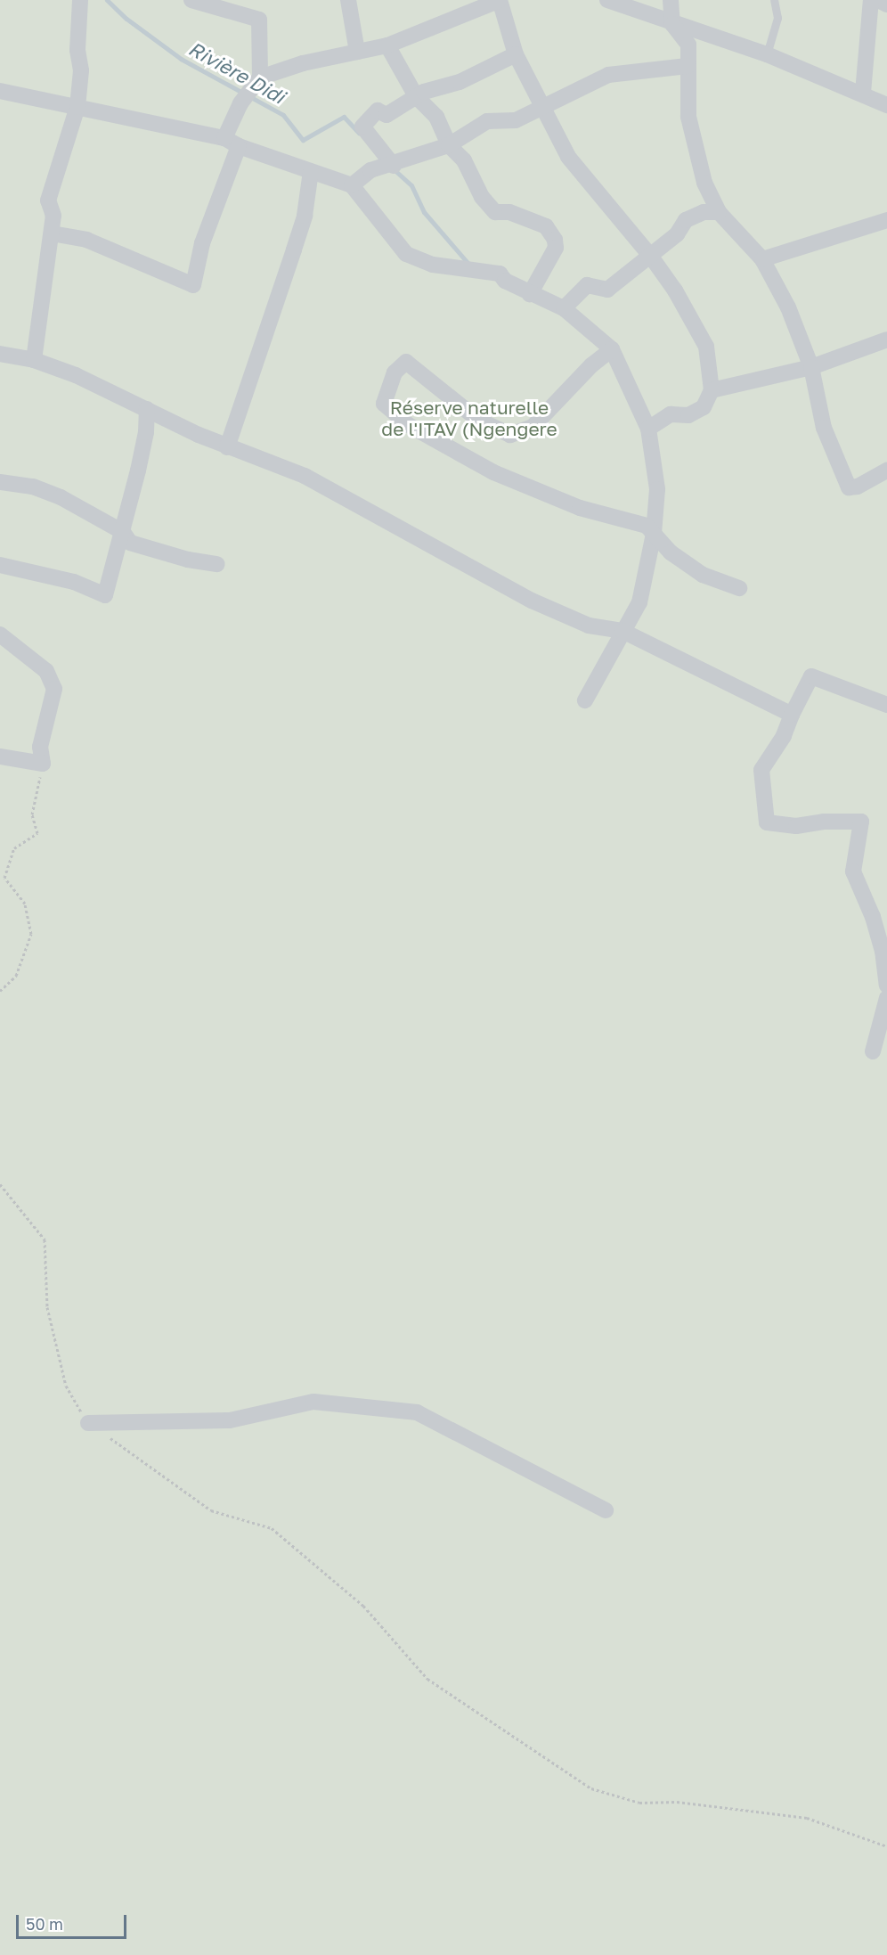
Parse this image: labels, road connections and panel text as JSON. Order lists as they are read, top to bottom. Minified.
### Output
{"water":["Rivière Didi"],"parks":["Réserve naturelle de l'ITAV (Ngengere"],"scale_bar":"50 m"}
